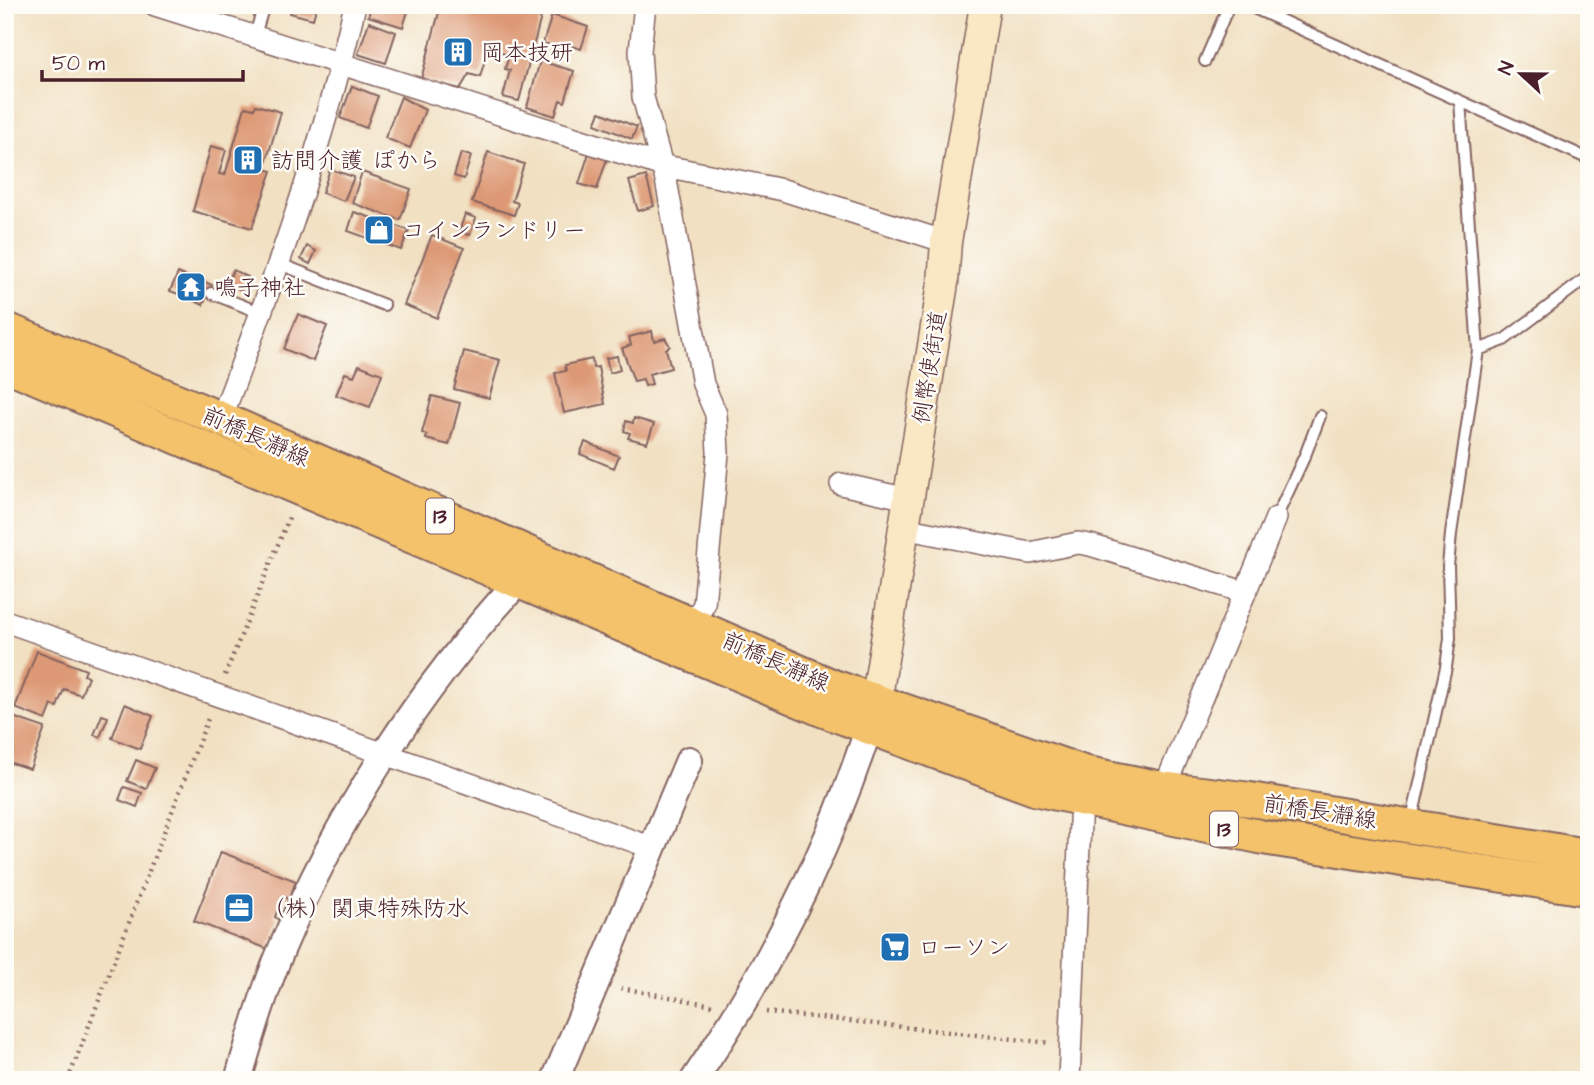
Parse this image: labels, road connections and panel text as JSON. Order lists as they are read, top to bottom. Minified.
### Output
{"streets":{"main road":["例幣使街道","前橋長瀞線","13"]},"crossings":[["例幣使街道","前橋長瀞線"]],"places":{"building":["岡本技研","訪問介護 ぽから"],"shop":["コインランドリー"],"temple":["鳴子神社"],"office":["（株）関東特殊防水"],"supermarket":["ローソン"]},"scale_bar":"50 m","north":"left"}
